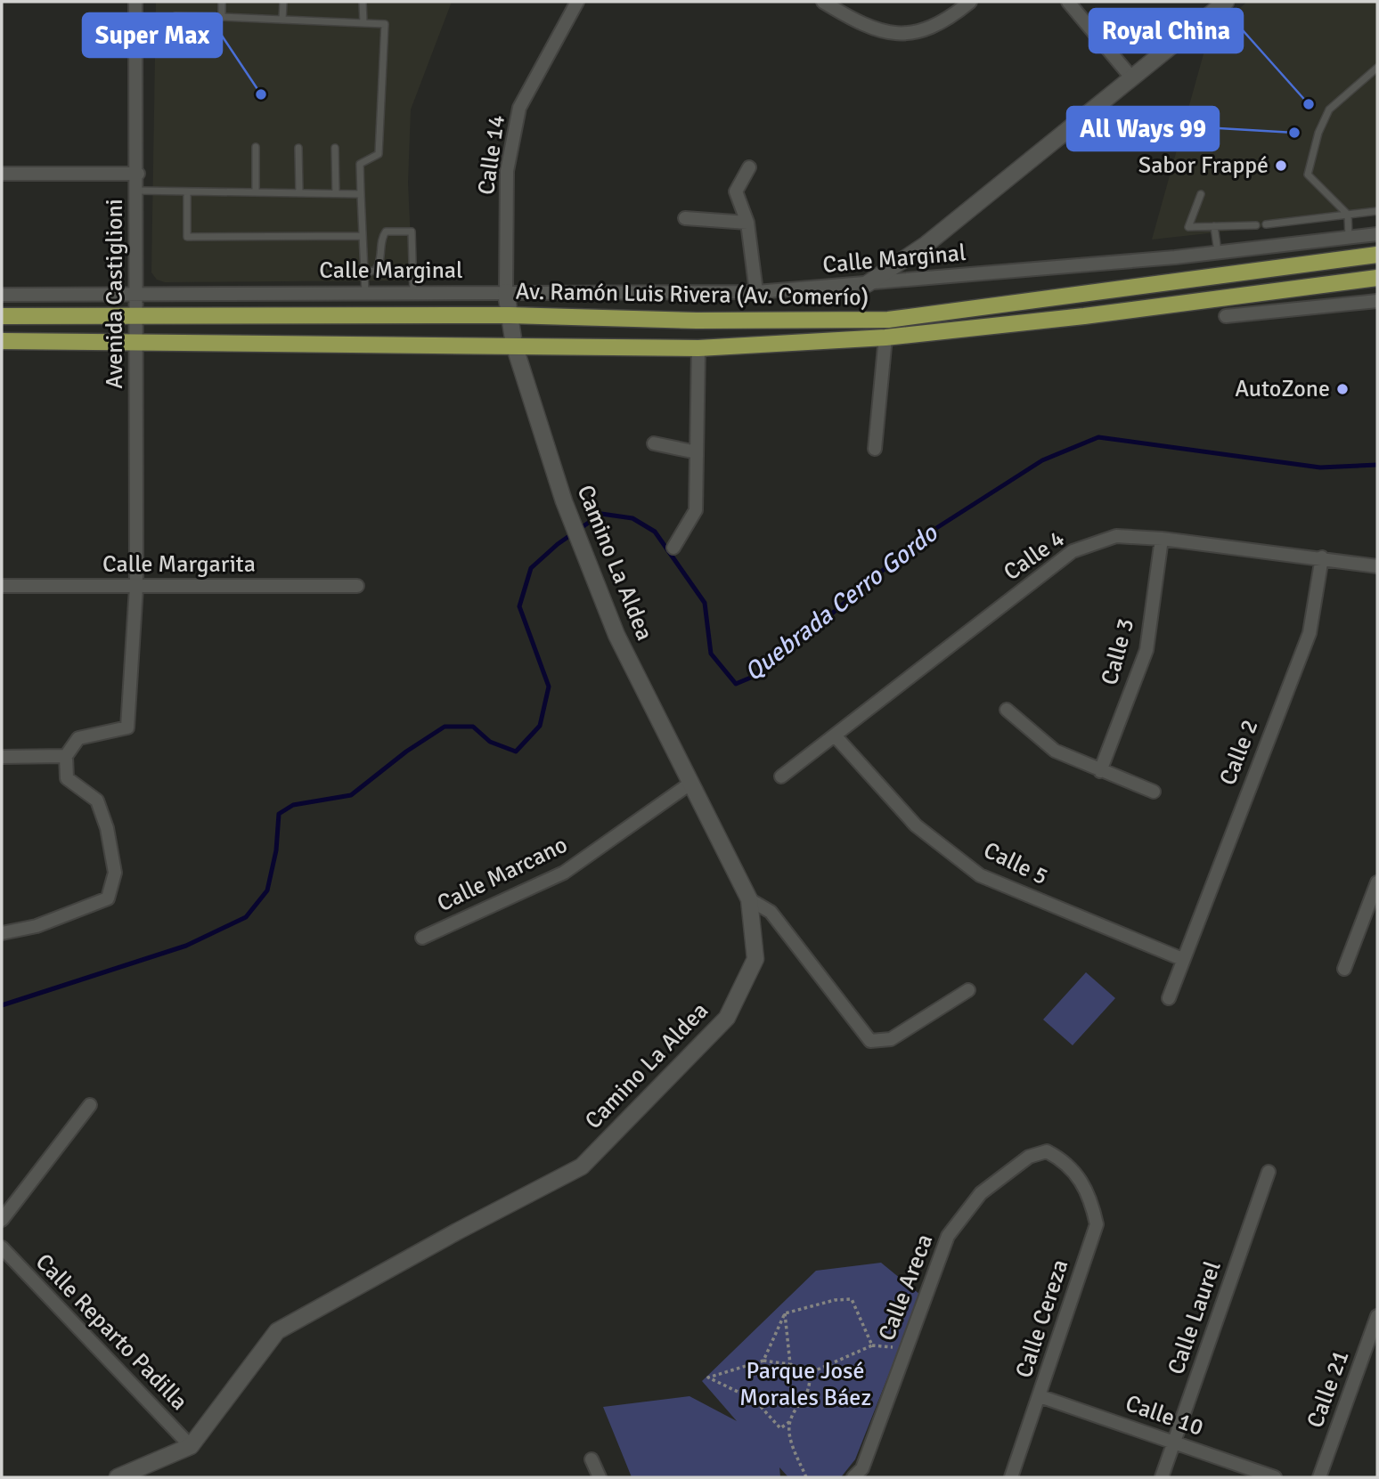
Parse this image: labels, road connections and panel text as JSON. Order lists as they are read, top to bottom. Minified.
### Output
{"streets":{"main road":["Av. Ramón Luis Rivera (Av. Comerío)"],"street":["Calle 14","Calle Marginal","Avenida Castiglioni","Calle 4","Camino La Aldea","Calle Margarita","Calle 3","Calle 2","Calle 5","Calle Marcano","Calle Areca","Calle Laurel","Calle Cereza","Calle Reparto Padilla","Calle 21","Calle 10"]},"crossings":[["Calle 14","Calle Marginal"],["Calle 14","Camino La Aldea"],["Calle Marginal","Avenida Castiglioni"],["Calle Marginal","Camino La Aldea"],["Avenida Castiglioni","Av. Ramón Luis Rivera (Av. Comerío)"],["Avenida Castiglioni","Calle Margarita"],["Av. Ramón Luis Rivera (Av. Comerío)","Camino La Aldea"],["Calle 4","Calle 3"],["Calle 4","Calle 2"],["Calle 4","Calle 5"],["Camino La Aldea","Calle Marcano"],["Camino La Aldea","Calle Reparto Padilla"],["Calle 2","Calle 5"],["Calle Areca","Calle Cereza"],["Calle Laurel","Calle 10"],["Calle Cereza","Calle 10"]],"water":["Quebrada Cerro Gordo"],"parks":["Parque José Morales Báez"],"places":["Super Max","Royal China","All Ways 99","Sabor Frappé","AutoZone"]}
